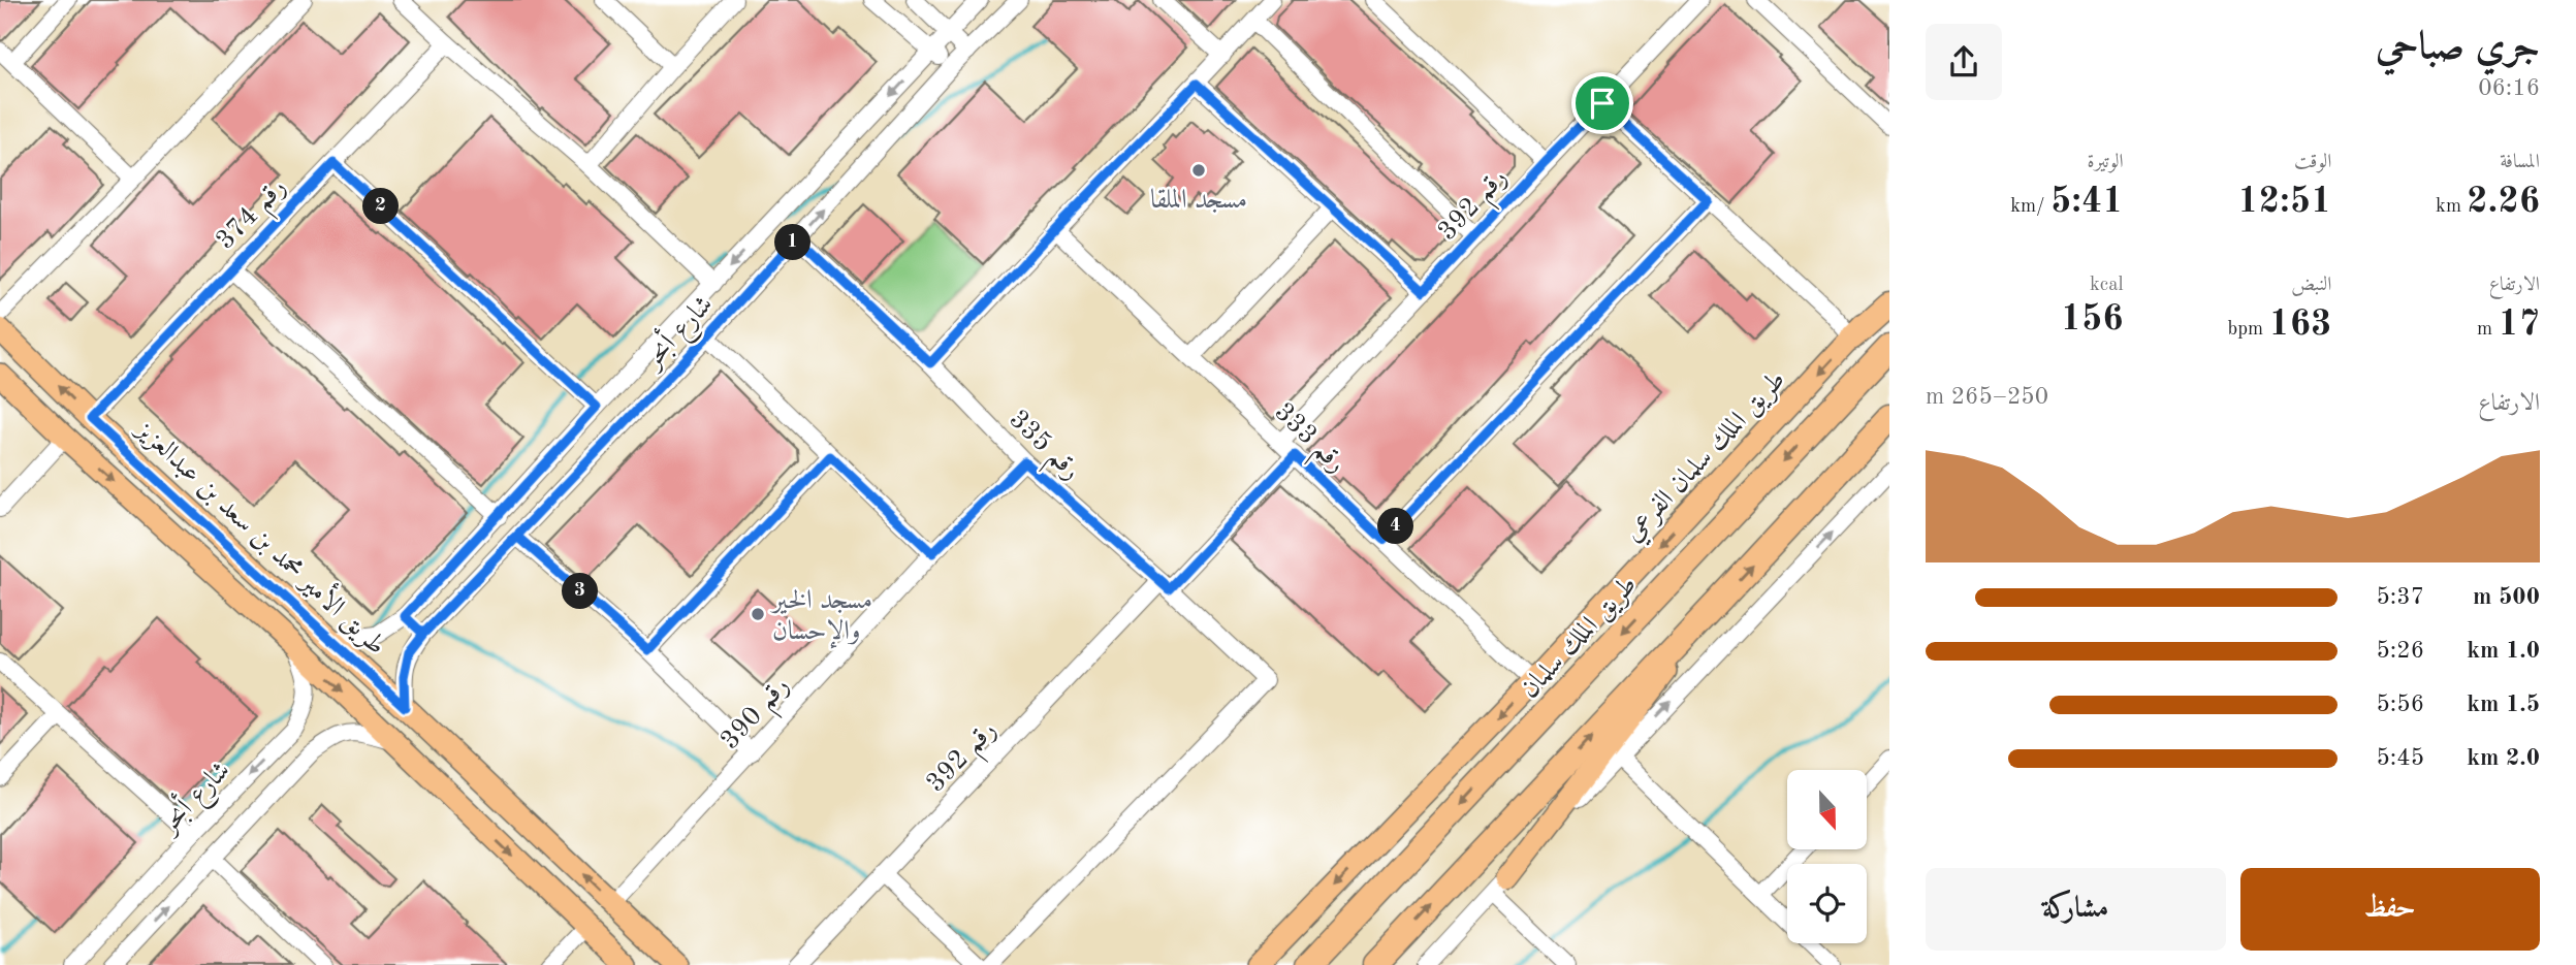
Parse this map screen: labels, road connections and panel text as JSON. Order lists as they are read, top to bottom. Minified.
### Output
{"streets":{"highway":["طريق الملك سلمان"],"main road":["طريق الملك سلمان الفرعي","طريق الأمير محمد بن سعد بن عبدالعزيز"],"street":["رقم 392","رقم 374","شارع أبحر","رقم 333","رقم 335","رقم 390"]},"crossings":[["رقم 392","رقم 333"],["رقم 392","رقم 335"],["رقم 374","طريق الأمير محمد بن سعد بن عبدالعزيز"],["شارع أبحر","رقم 335"],["شارع أبحر","طريق الأمير محمد بن سعد بن عبدالعزيز"],["رقم 333","طريق الملك سلمان الفرعي"],["رقم 335","رقم 390"],["طريق الأمير محمد بن سعد بن عبدالعزيز","رقم 390"]],"places":["مسجد الملقا","مسجد الخير والإحسان"],"north":"bottom","page":{"heading":["جري صباحي","06:16"],"stats":[["المسافة","2.26 km"],["الوقت","12:51"],["الوتيرة","5:41 /km"],["الارتفاع","17 m"],["النبض","163 bpm"],["kcal","156"]],"pins":["2","1","4","3"],"chart":["الارتفاع","250–265 m"],"list":[{"name":"500 m","note":"5:37"},{"name":"1.0 km","note":"5:26"},{"name":"1.5 km","note":"5:56"},{"name":"2.0 km","note":"5:45"}],"buttons":["حفظ","مشاركة"]}}
